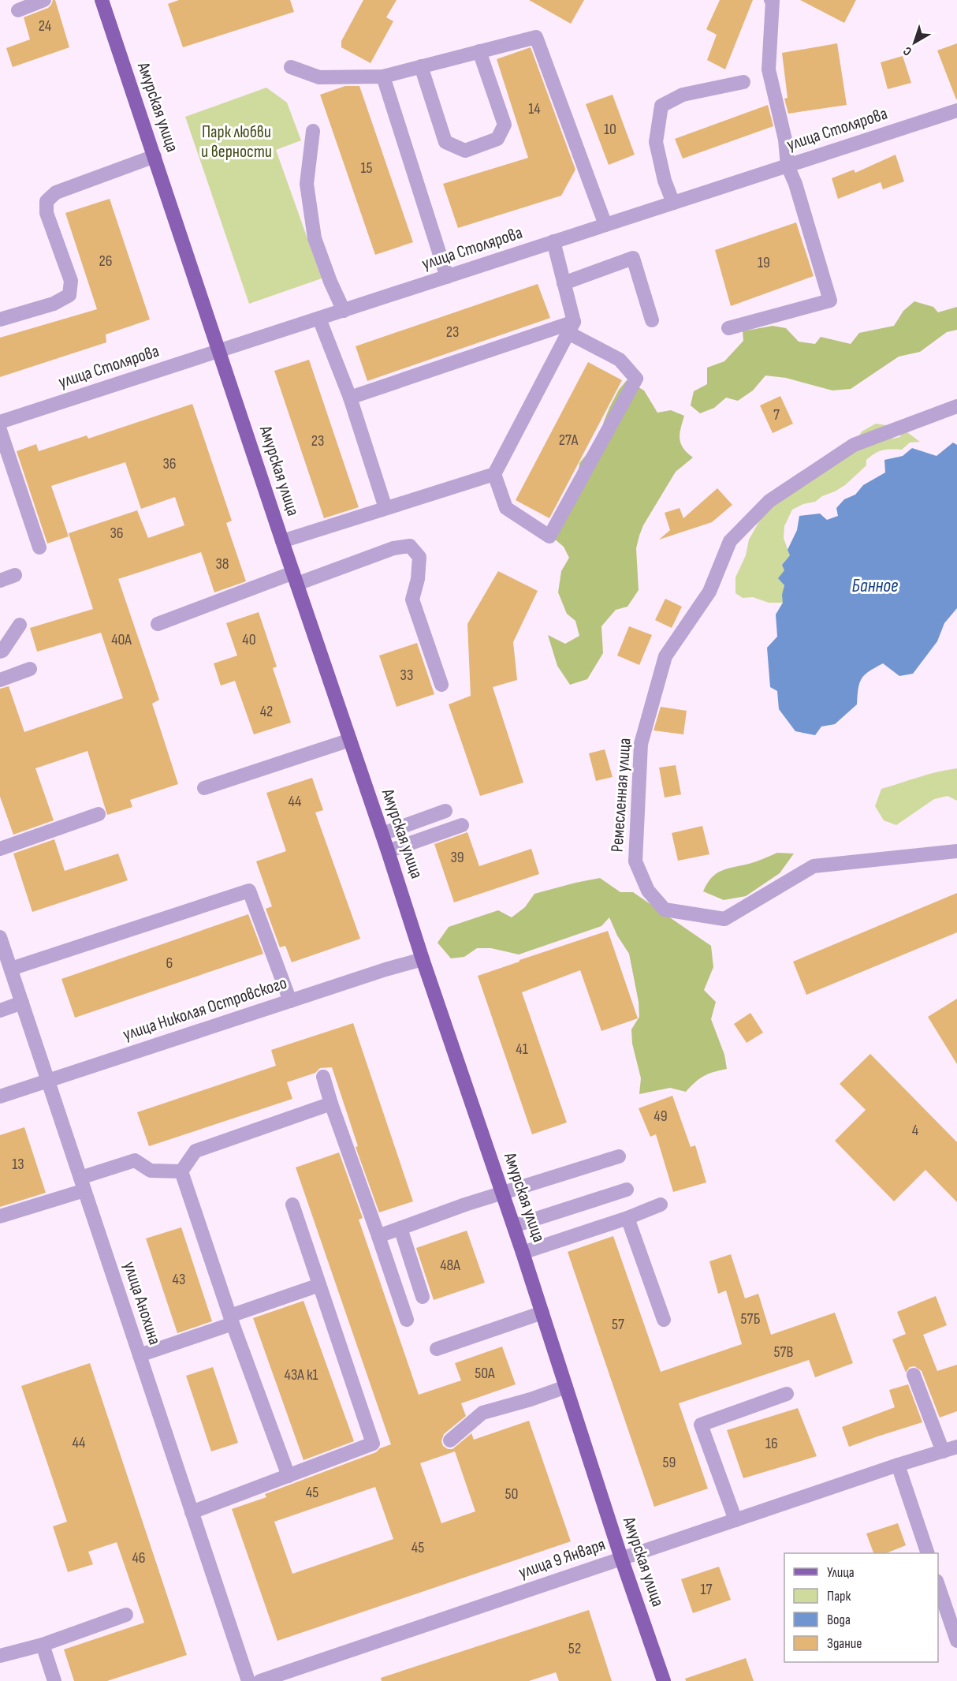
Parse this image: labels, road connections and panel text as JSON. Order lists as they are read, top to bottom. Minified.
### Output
{"streets":{"main road":["Амурская улица"],"street":["улица Столярова","Ремесленная улица","улица Николая Островского","улица Анохина","улица 9 Января"]},"crossings":[["Амурская улица","улица Столярова"],["Амурская улица","улица Николая Островского"],["Амурская улица","улица 9 Января"],["улица Николая Островского","улица Анохина"]],"water":["Банное"],"parks":["Парк любви и верности"],"house_numbers":["24","14","10","15","26","19","23","7","27А","23","36","36","38","40А","40","33","42","44","39","6","41","49","4","13","48А","43","57Б","57","57В","50А","43А к1","44","16","59","45","50","45","46","17","52"],"legend":["Улица","Парк","Вода","Здание"],"north":"bottom left"}
